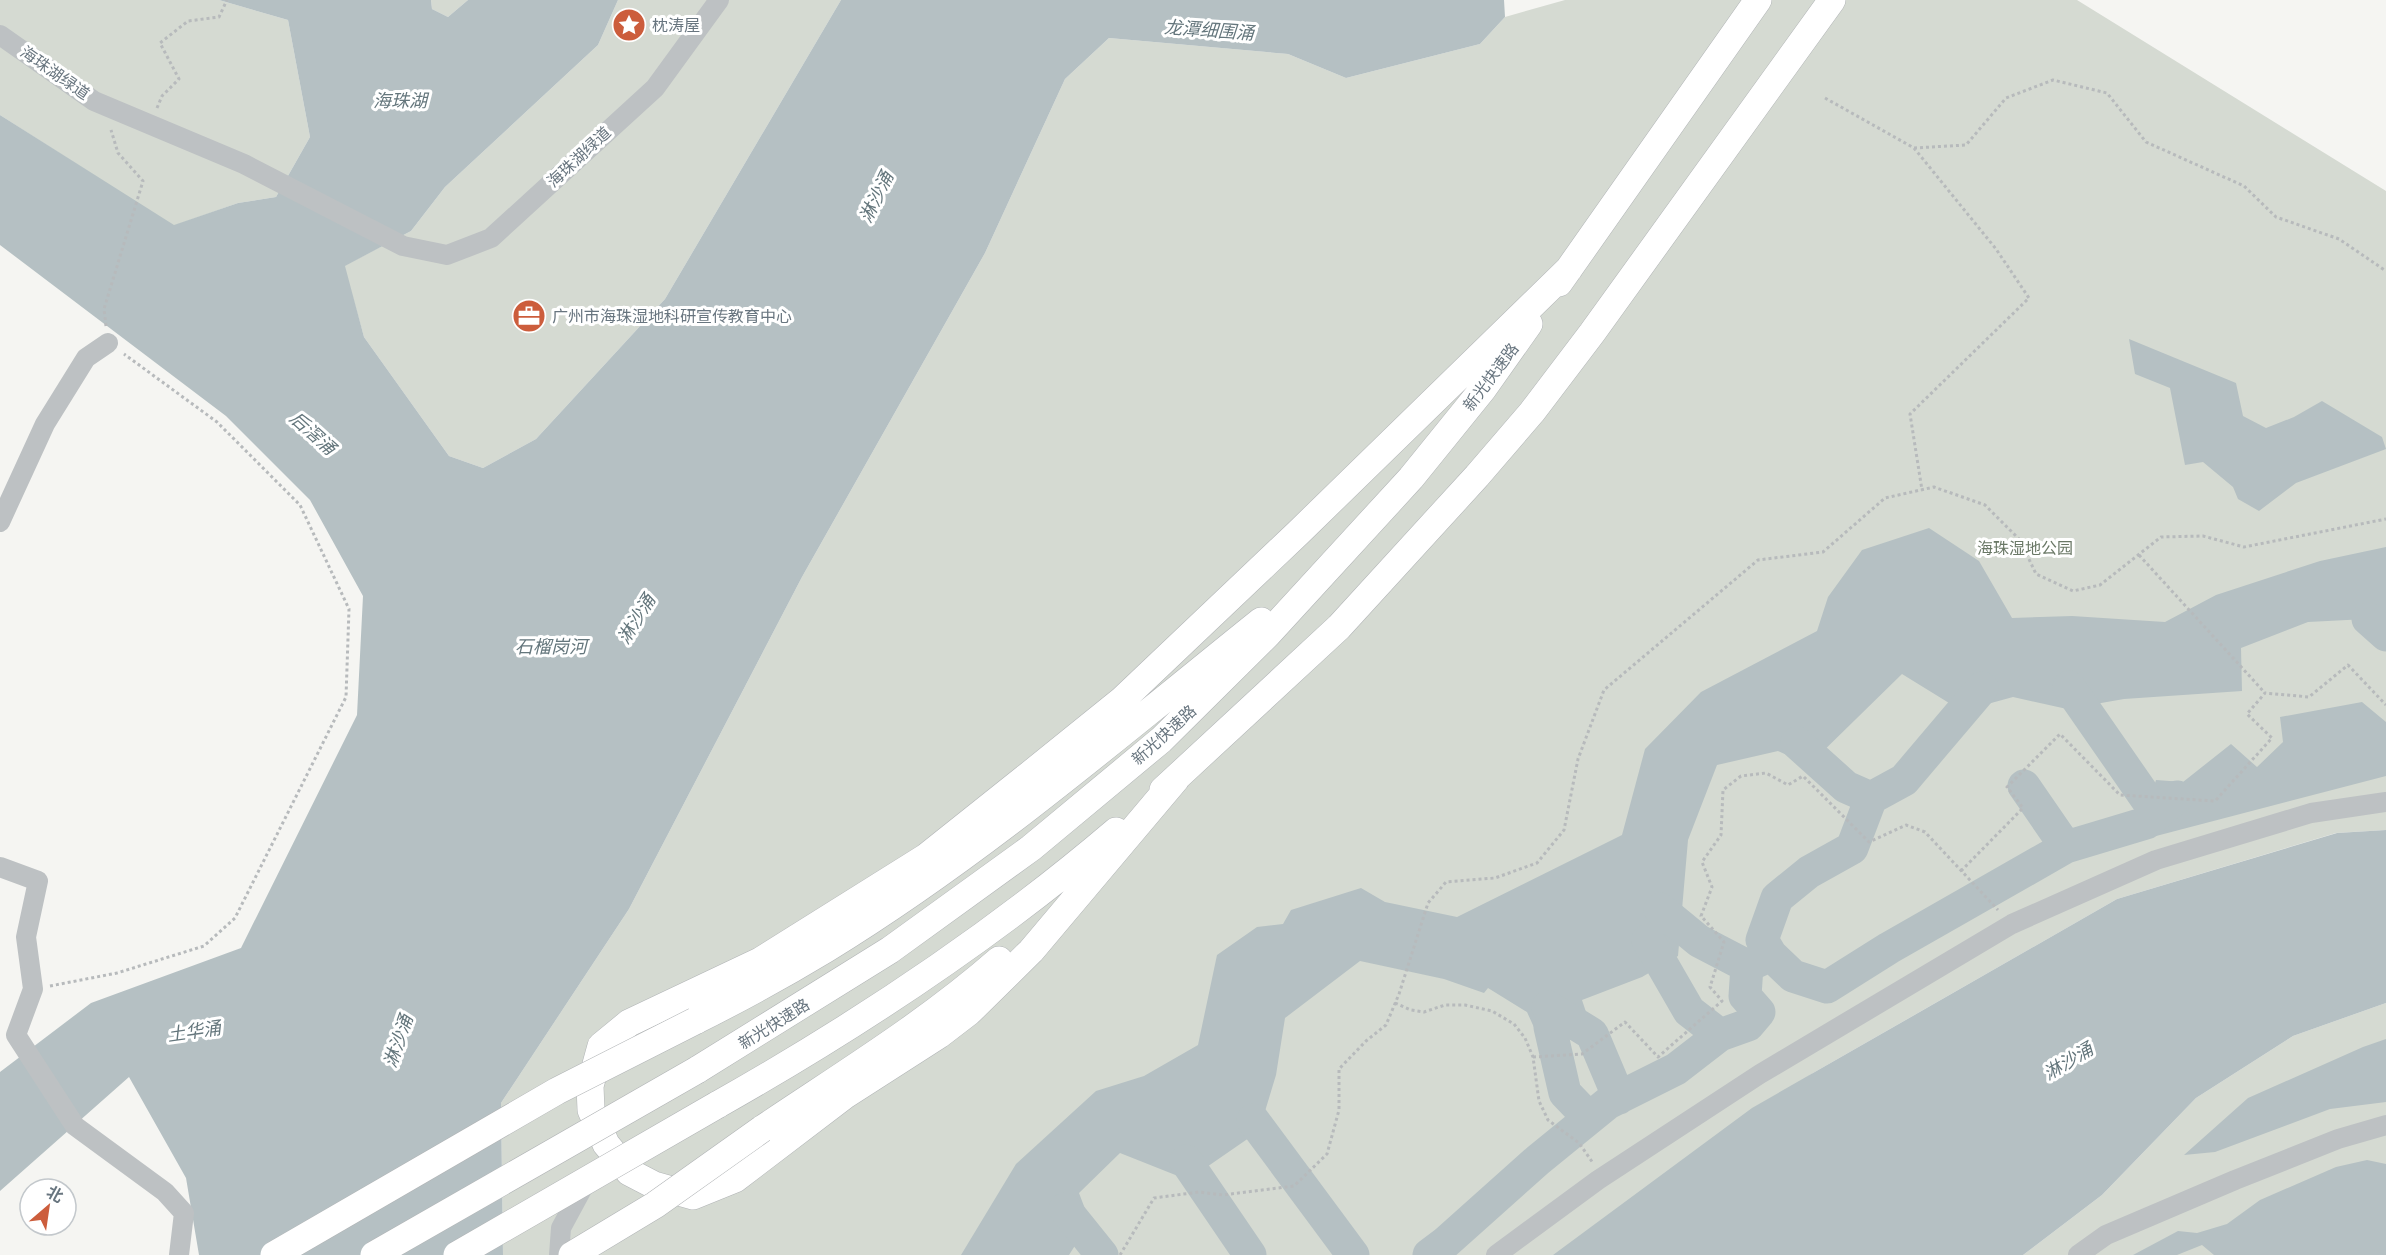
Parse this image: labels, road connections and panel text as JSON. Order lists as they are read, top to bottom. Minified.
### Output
{"streets":{"highway":["新光快速路"],"street":["海珠湖绿道"]},"water":["龙潭细围涌","海珠湖","淋沙涌","后滘涌","石榴岗河","土华涌"],"parks":["海珠湿地公园"],"places":{"place":["枕涛屋"],"office":["广州市海珠湿地科研宣传教育中心"]},"north":"top right"}
